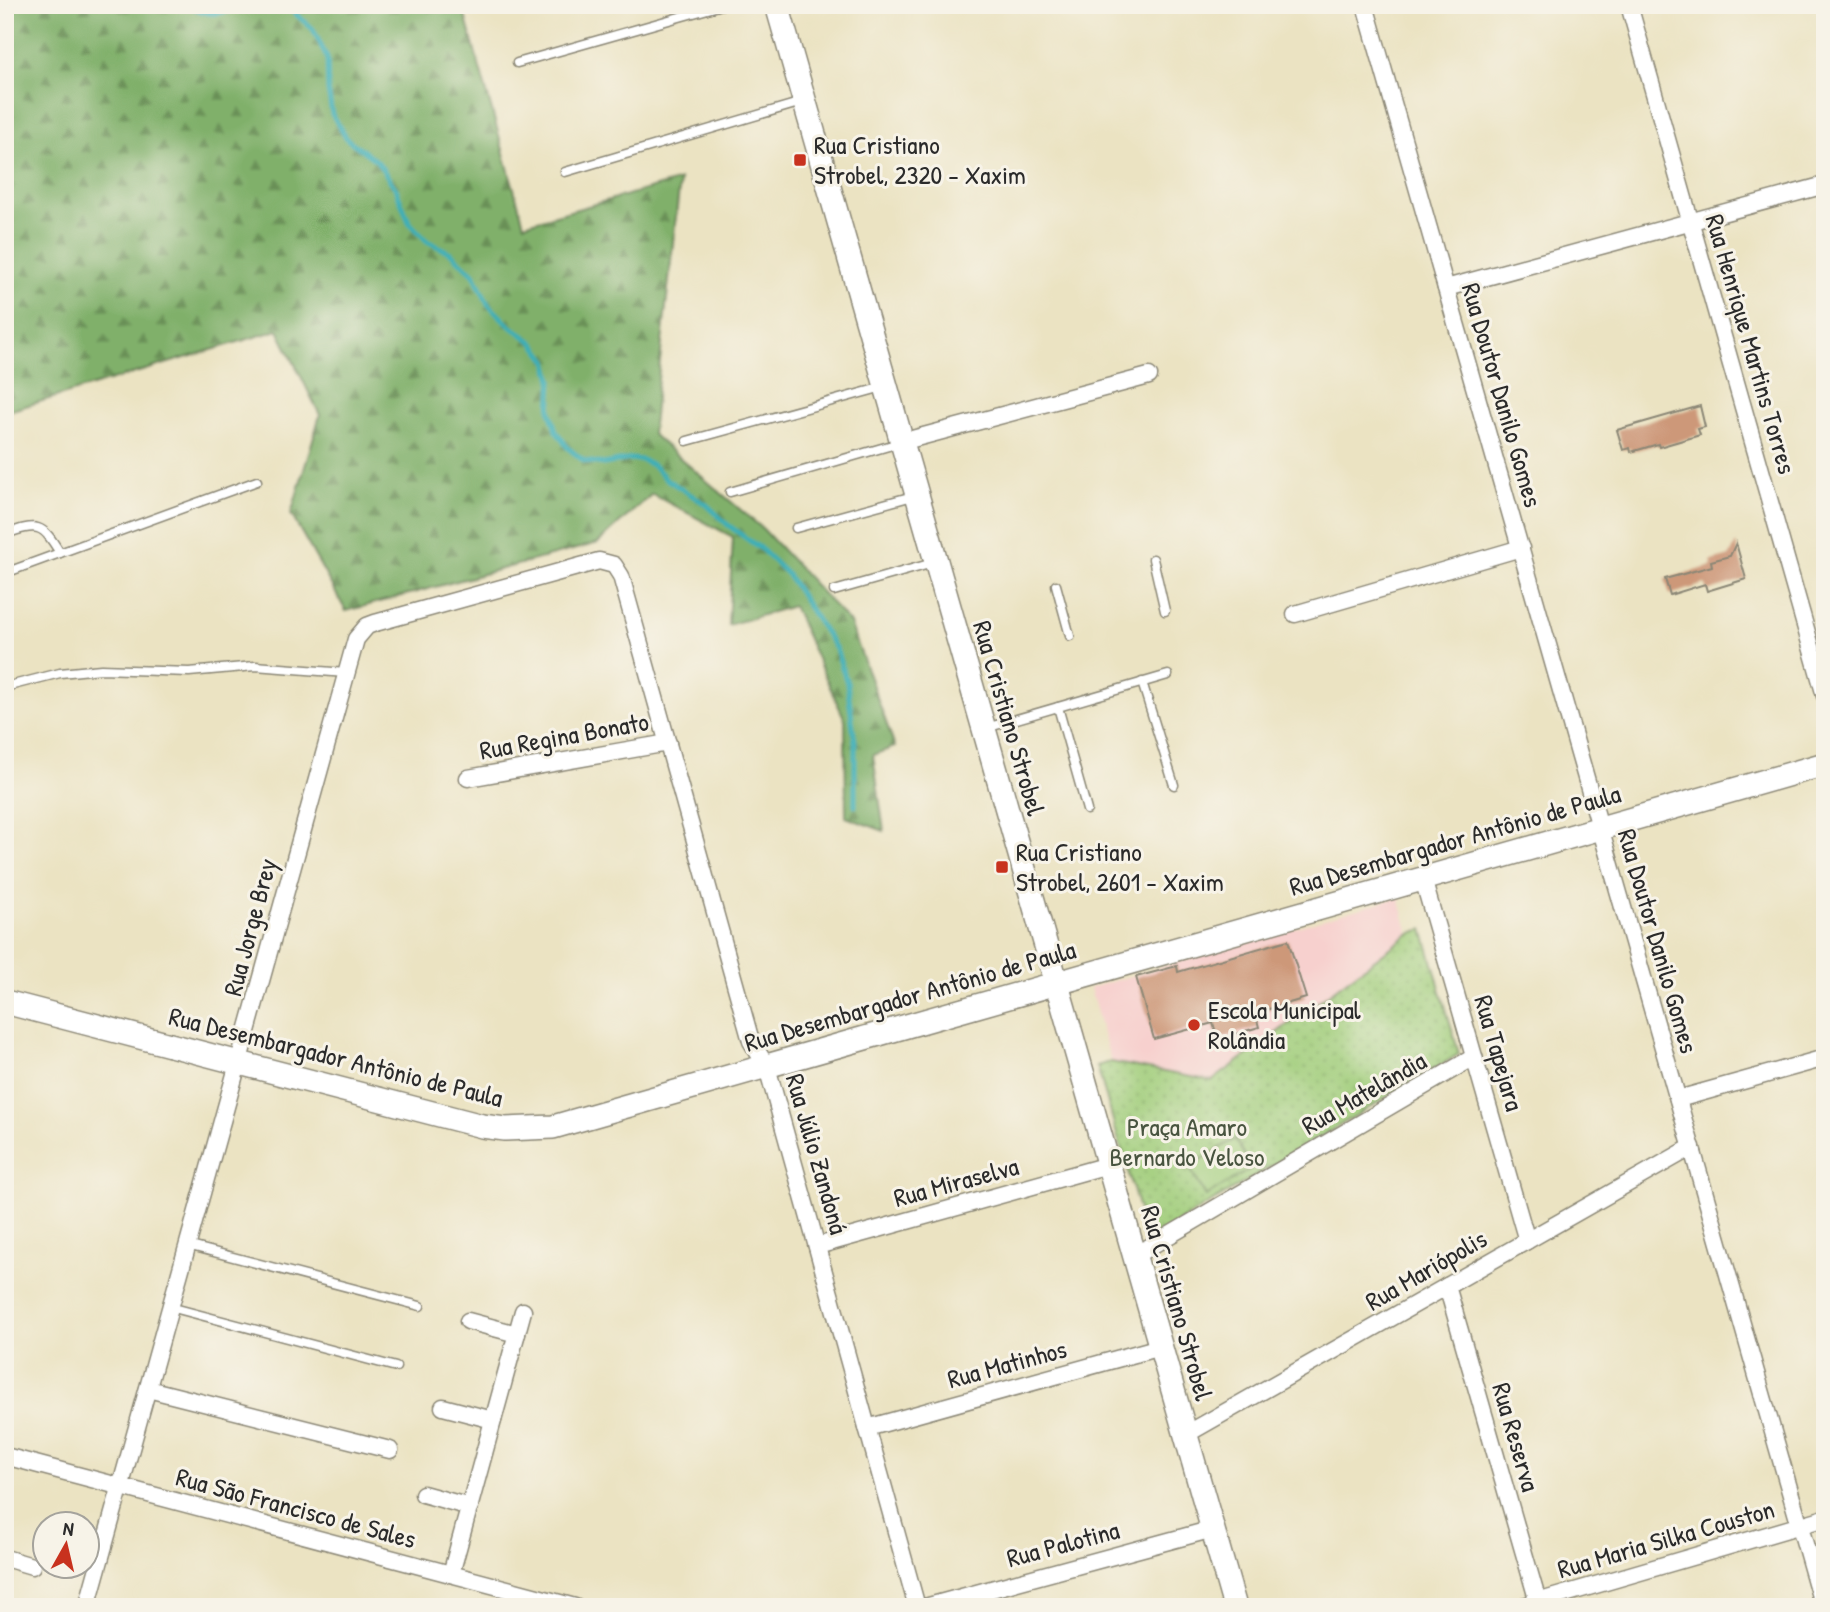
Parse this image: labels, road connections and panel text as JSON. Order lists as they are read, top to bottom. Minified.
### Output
{"streets":{"main road":["Rua Cristiano Strobel","Rua Desembargador Antônio de Paula"],"street":["Rua Henrique Martins Torres","Rua Doutor Danilo Gomes","Rua Regina Bonato","Rua Jorge Brey","Rua Tapejara","Rua Matelândia","Rua Júlio Zandoná","Rua Miraselva","Rua Mariópolis","Rua Matinhos","Rua Reserva","Rua São Francisco de Sales","Rua Maria Silka Couston","Rua Palotina"]},"crossings":[["Rua Doutor Danilo Gomes","Rua Desembargador Antônio de Paula"],["Rua Doutor Danilo Gomes","Rua Mariópolis"],["Rua Doutor Danilo Gomes","Rua Maria Silka Couston"],["Rua Cristiano Strobel","Rua Desembargador Antônio de Paula"],["Rua Cristiano Strobel","Rua Matelândia"],["Rua Cristiano Strobel","Rua Miraselva"],["Rua Cristiano Strobel","Rua Mariópolis"],["Rua Cristiano Strobel","Rua Matinhos"],["Rua Cristiano Strobel","Rua Palotina"],["Rua Regina Bonato","Rua Júlio Zandoná"],["Rua Desembargador Antônio de Paula","Rua Jorge Brey"],["Rua Desembargador Antônio de Paula","Rua Tapejara"],["Rua Desembargador Antônio de Paula","Rua Júlio Zandoná"],["Rua Jorge Brey","Rua Júlio Zandoná"],["Rua Jorge Brey","Rua São Francisco de Sales"],["Rua Tapejara","Rua Matelândia"],["Rua Tapejara","Rua Mariópolis"],["Rua Júlio Zandoná","Rua Miraselva"],["Rua Júlio Zandoná","Rua Matinhos"],["Rua Mariópolis","Rua Reserva"],["Rua Reserva","Rua Maria Silka Couston"]],"parks":["Praça Amaro Bernardo Veloso"],"places":{"transit":["Rua Cristiano Strobel, 2320 - Xaxim","Rua Cristiano Strobel, 2601 - Xaxim"],"other":["Escola Municipal Rolândia"]},"north":"top"}
